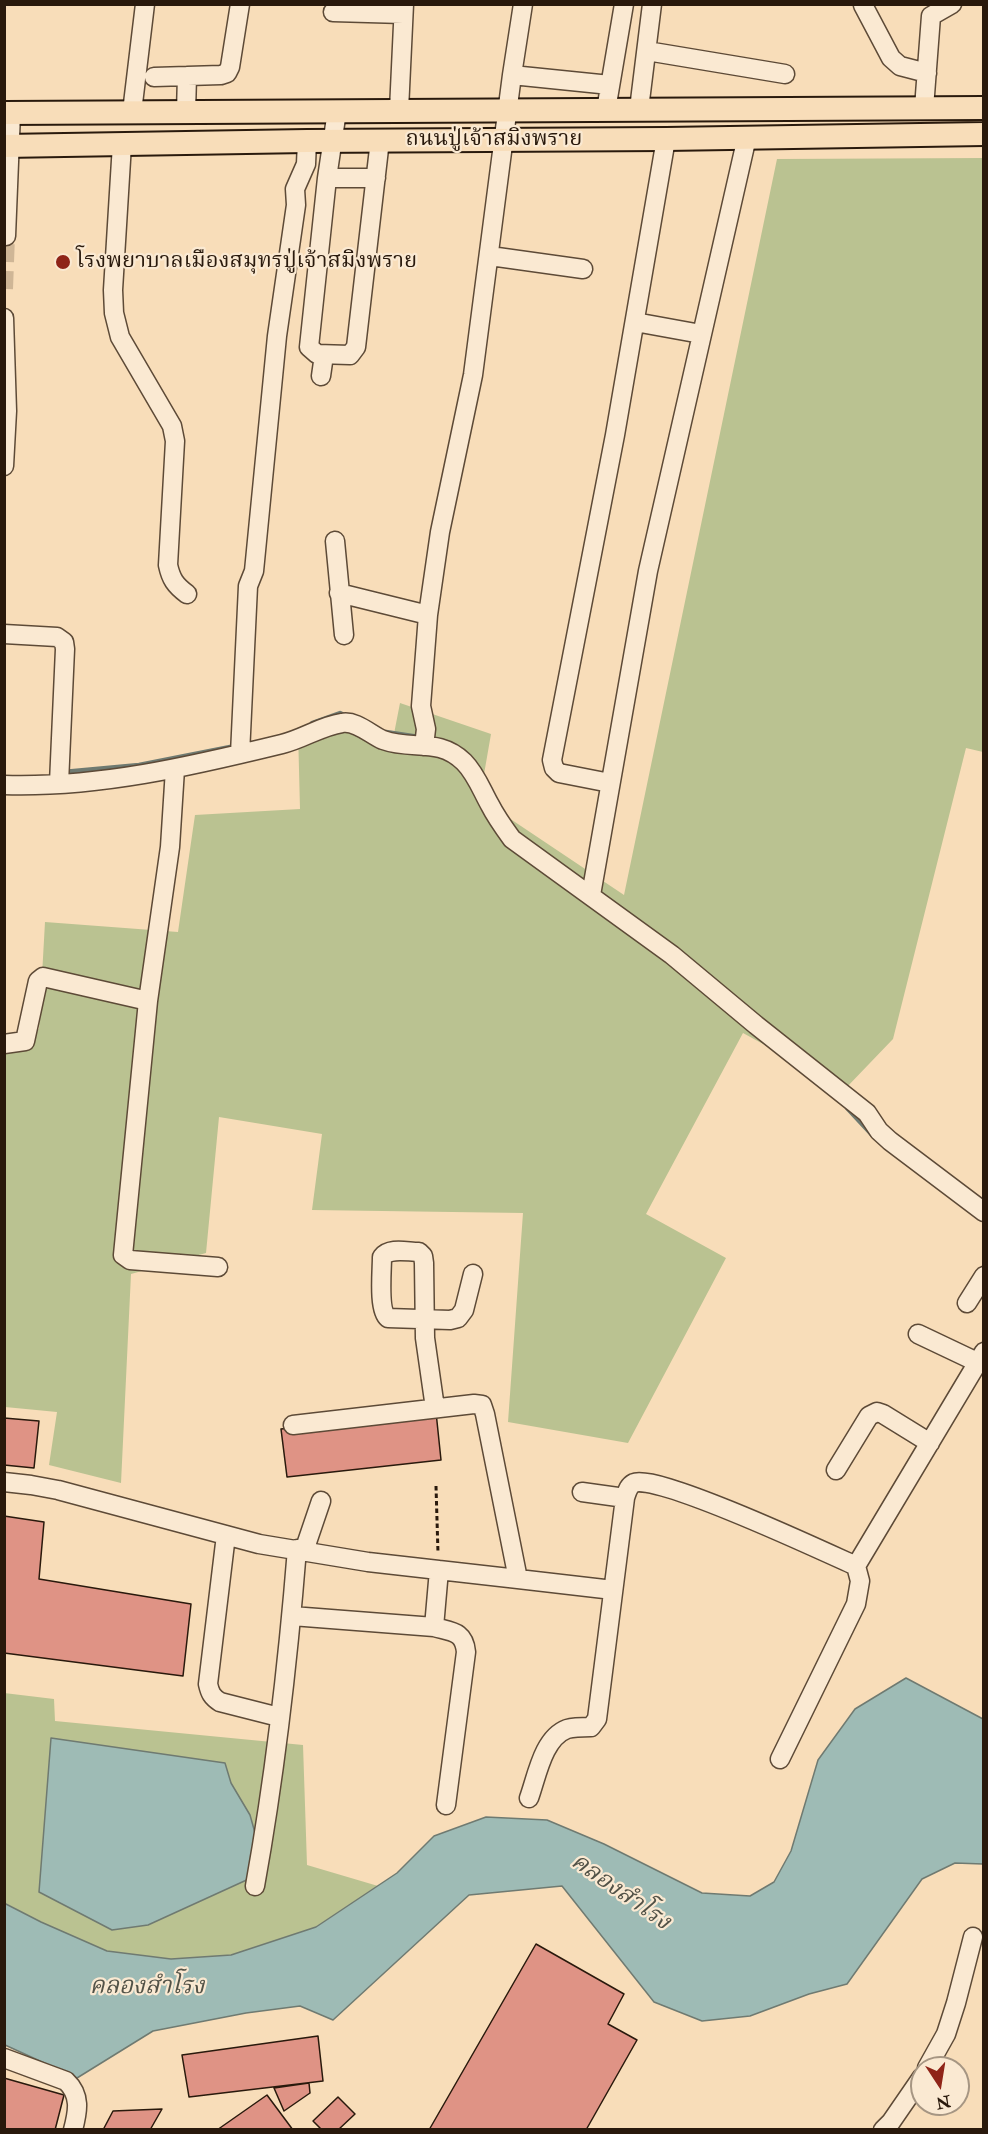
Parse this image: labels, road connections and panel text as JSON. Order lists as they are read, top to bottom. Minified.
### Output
{"streets":{"main road":["ถนนปู่เจ้าสมิงพราย"]},"water":["คลองสำโรง"],"places":["โรงพยาบาลเมืองสมุทรปู่เจ้าสมิงพราย"],"north":"bottom"}
